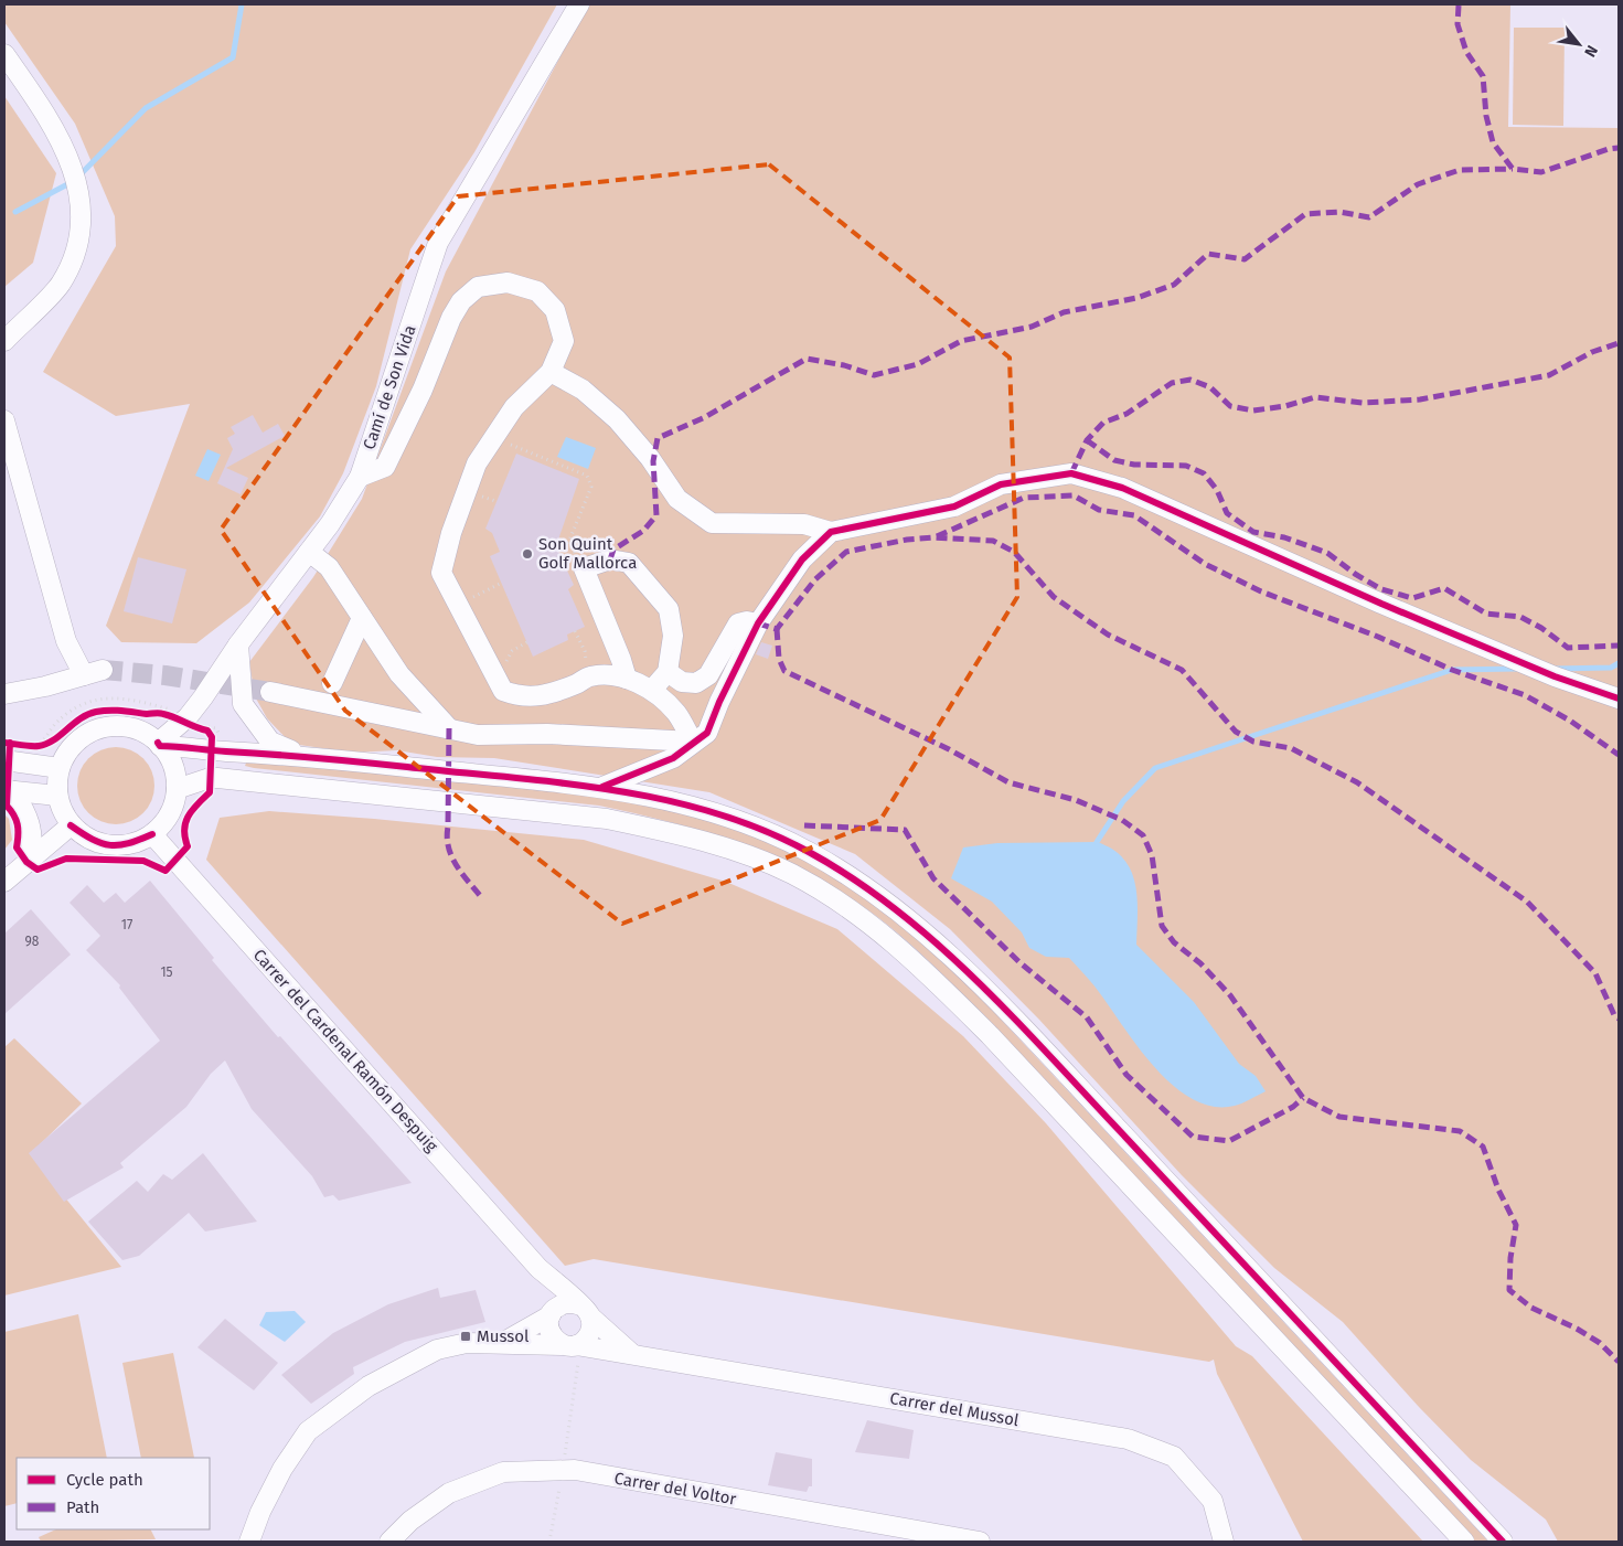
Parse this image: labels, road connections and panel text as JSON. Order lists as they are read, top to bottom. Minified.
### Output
{"streets":{"street":["Camí de Son Vida","Carrer del Cardenal Ramón Despuig","Carrer del Mussol","Carrer del Voltor"]},"crossings":[["Camí de Son Vida","Carrer del Cardenal Ramón Despuig"],["Carrer del Cardenal Ramón Despuig","Carrer del Mussol"]],"places":{"other":["Son Quint Golf Mallorca"],"transit":["Mussol"]},"house_numbers":["17","98","15"],"legend":["Cycle path","Path"],"north":"bottom right"}
